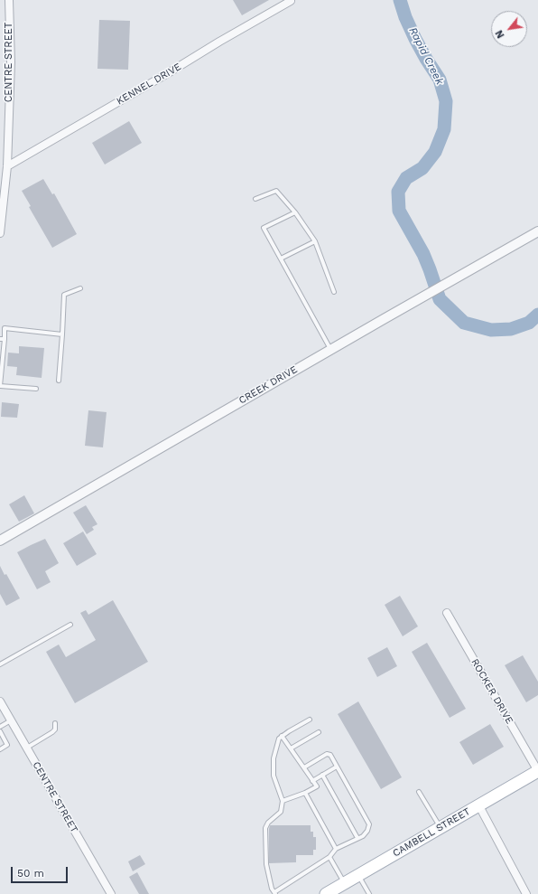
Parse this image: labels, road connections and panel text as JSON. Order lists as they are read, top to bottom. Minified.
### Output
{"streets":{"main road":["CAMBELL STREET"],"street":["CENTRE STREET","KENNEL DRIVE","CREEK DRIVE","ROCKER DRIVE"]},"crossings":[["CENTRE STREET","KENNEL DRIVE"],["ROCKER DRIVE","CAMBELL STREET"]],"water":["Rapid Creek"],"scale_bar":"50 m","north":"bottom left"}
